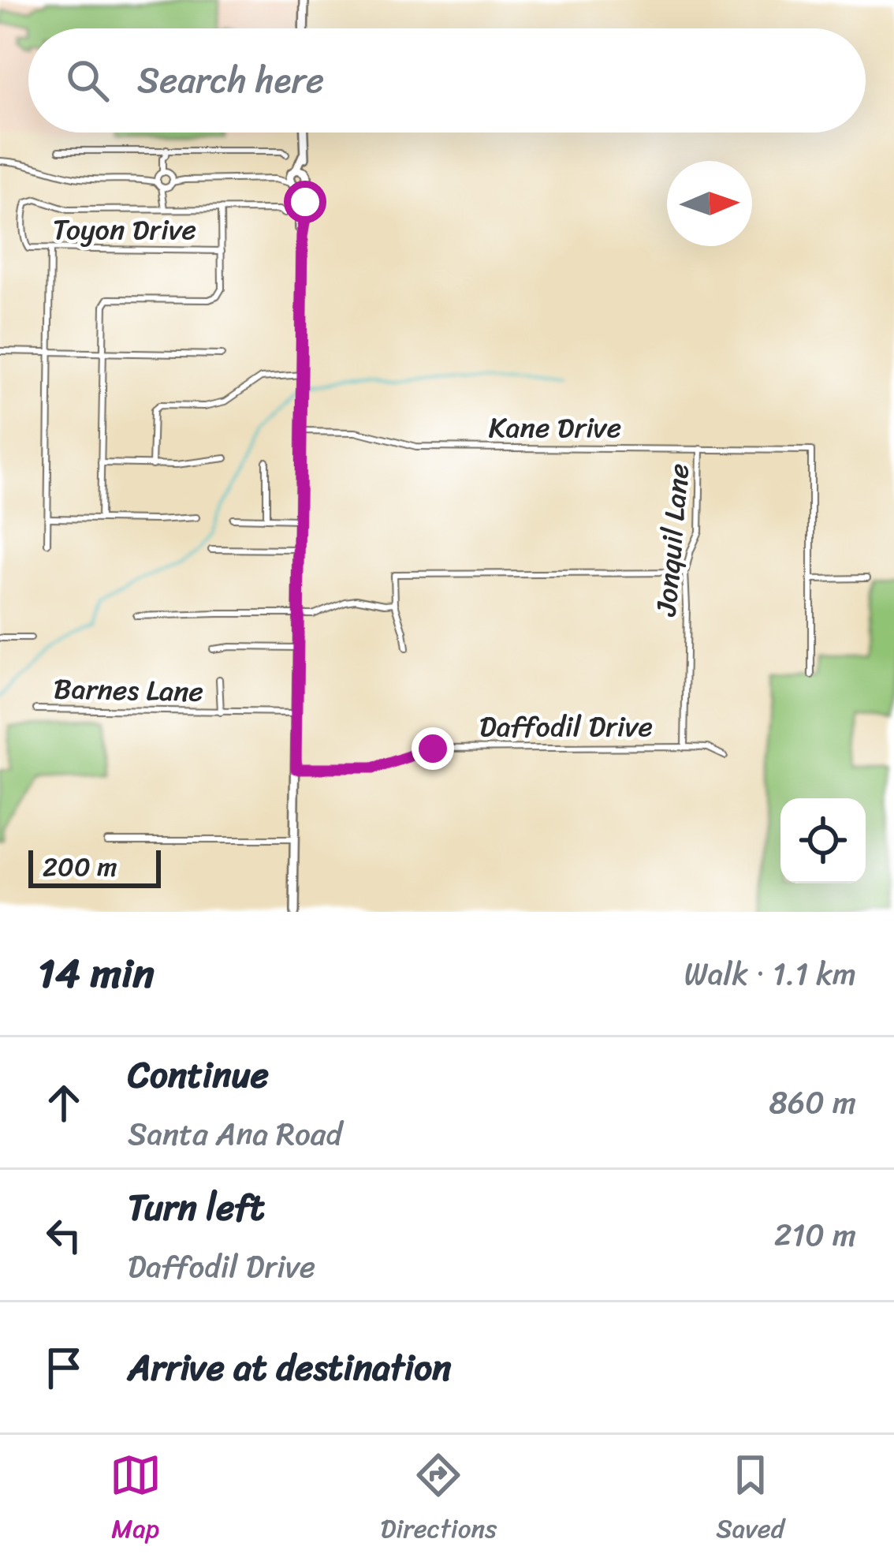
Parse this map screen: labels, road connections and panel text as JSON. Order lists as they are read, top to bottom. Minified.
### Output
{"streets":{"street":["Toyon Drive","Kane Drive","Jonquil Lane","Barnes Lane","Daffodil Drive"]},"crossings":[["Kane Drive","Jonquil Lane"],["Jonquil Lane","Daffodil Drive"]],"scale_bar":"200 m","north":"right","page":{"search":"Search here","scale":"200 m","heading":["14 min","Walk · 1.1 km"],"list":[["Continue","Santa Ana Road","860 m"],["Turn left","Daffodil Drive","210 m"],"Arrive at destination"],"nav":["Map","Directions","Saved"]}}
